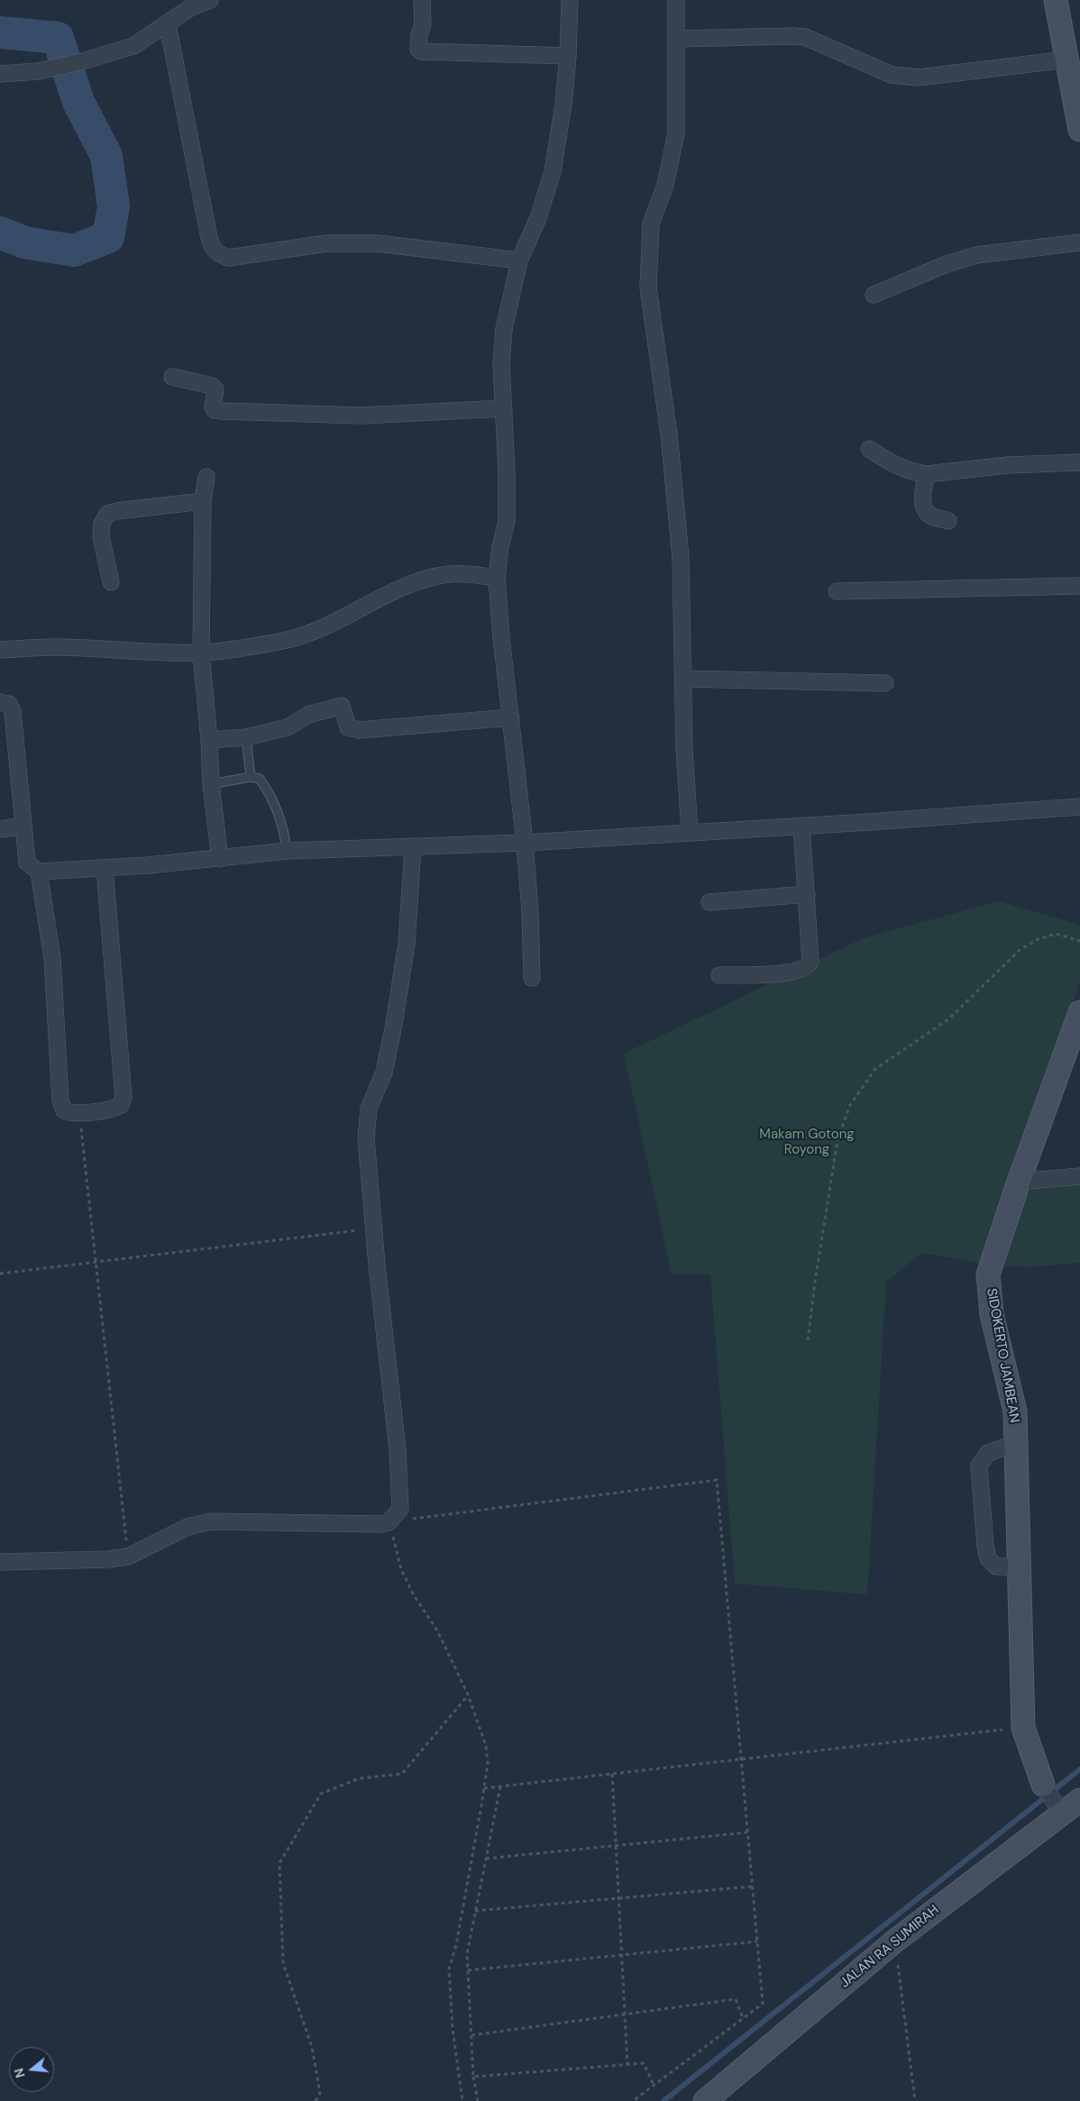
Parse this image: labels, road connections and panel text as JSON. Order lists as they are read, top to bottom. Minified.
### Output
{"streets":{"street":["SIDOKERTO JAMBEAN","JALAN RA SUMIRAH"]},"crossings":[["SIDOKERTO JAMBEAN","JALAN RA SUMIRAH"]],"parks":["Makam Gotong Royong"],"north":"left"}
